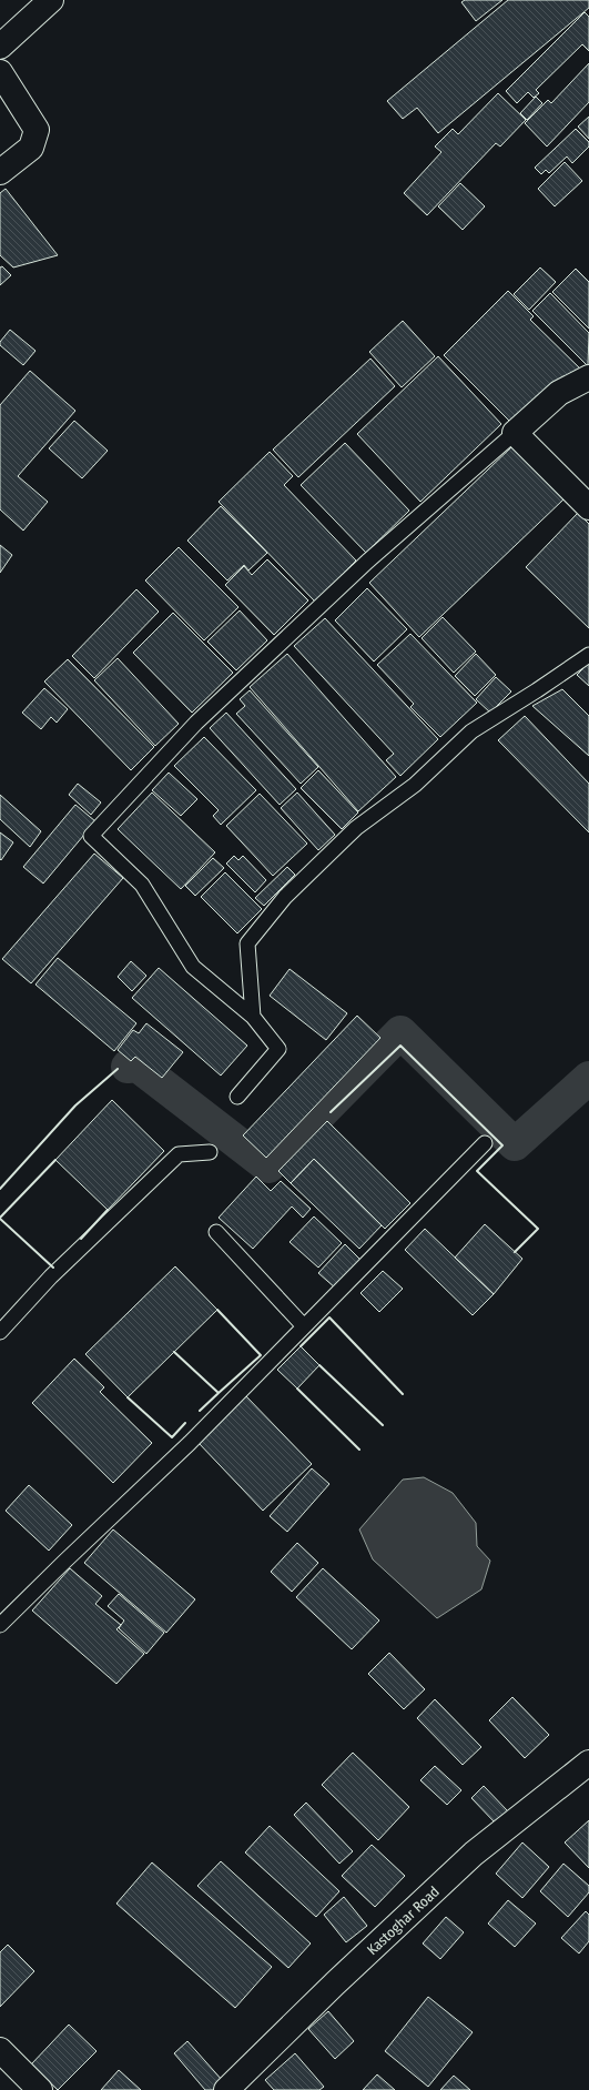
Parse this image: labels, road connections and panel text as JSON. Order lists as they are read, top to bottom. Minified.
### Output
{"streets":{"street":["Kastoghar Road"]}}
